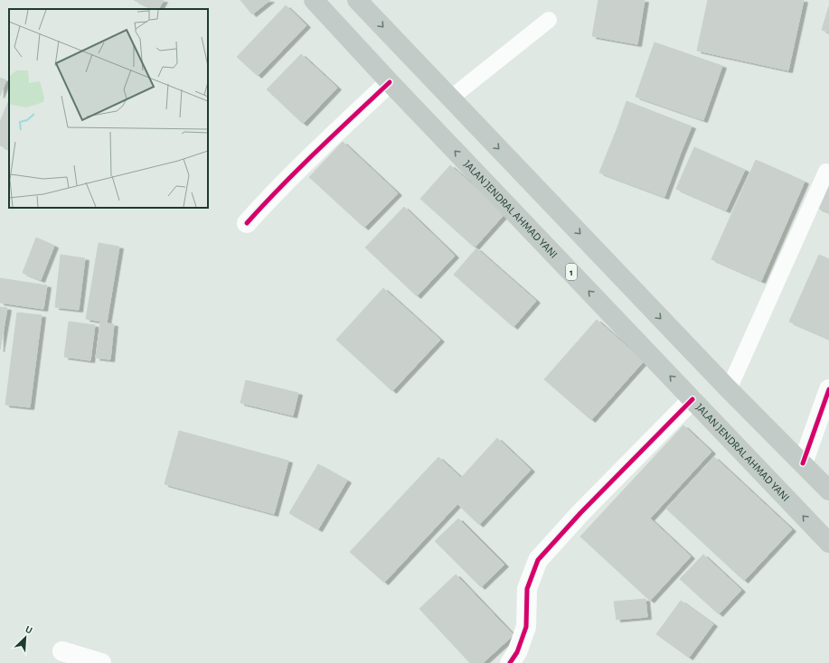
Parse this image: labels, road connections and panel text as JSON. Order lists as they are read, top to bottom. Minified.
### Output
{"streets":{"highway":["JALAN JENDRAL AHMAD YANI","1"]},"north":"top right"}
